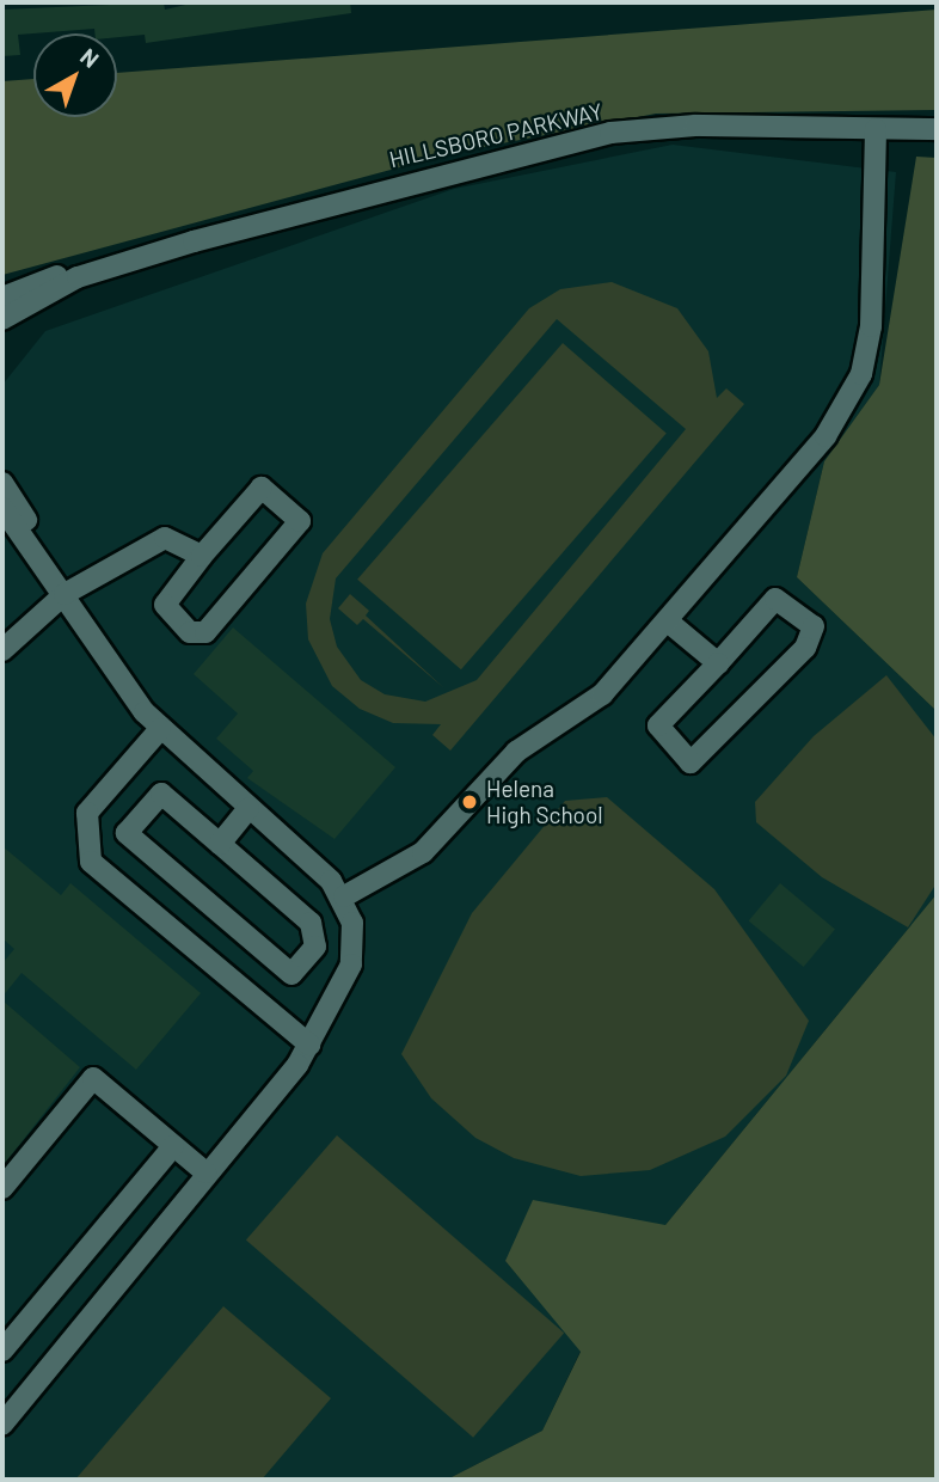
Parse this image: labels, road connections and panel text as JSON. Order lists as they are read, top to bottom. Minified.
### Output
{"streets":{"street":["HILLSBORO PARKWAY"]},"places":["Helena High School"],"north":"top right"}
